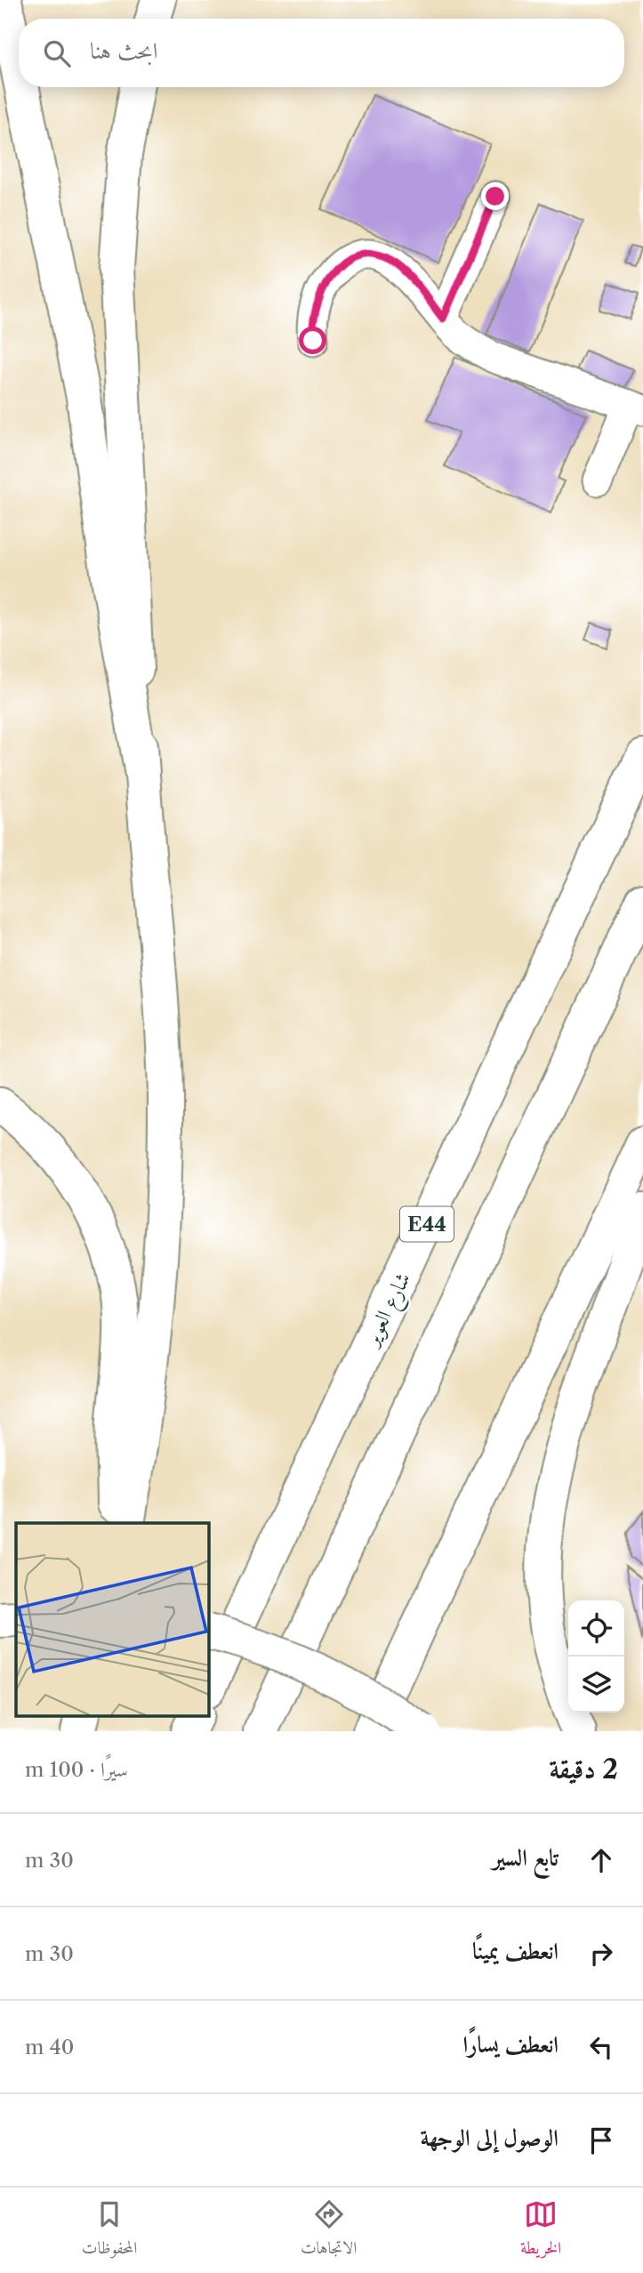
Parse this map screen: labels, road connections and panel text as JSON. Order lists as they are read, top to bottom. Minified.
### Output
{"streets":{"main road":["E44","شارع العوير"]},"page":{"search":"ابحث هنا","heading":["2 دقيقة","سيرًا · 100 m"],"list":[["تابع السير","30 m"],["انعطف يمينًا","30 m"],["انعطف يسارًا","40 m"],"الوصول إلى الوجهة"],"nav":["الخريطة","الاتجاهات","المحفوظات"]}}
